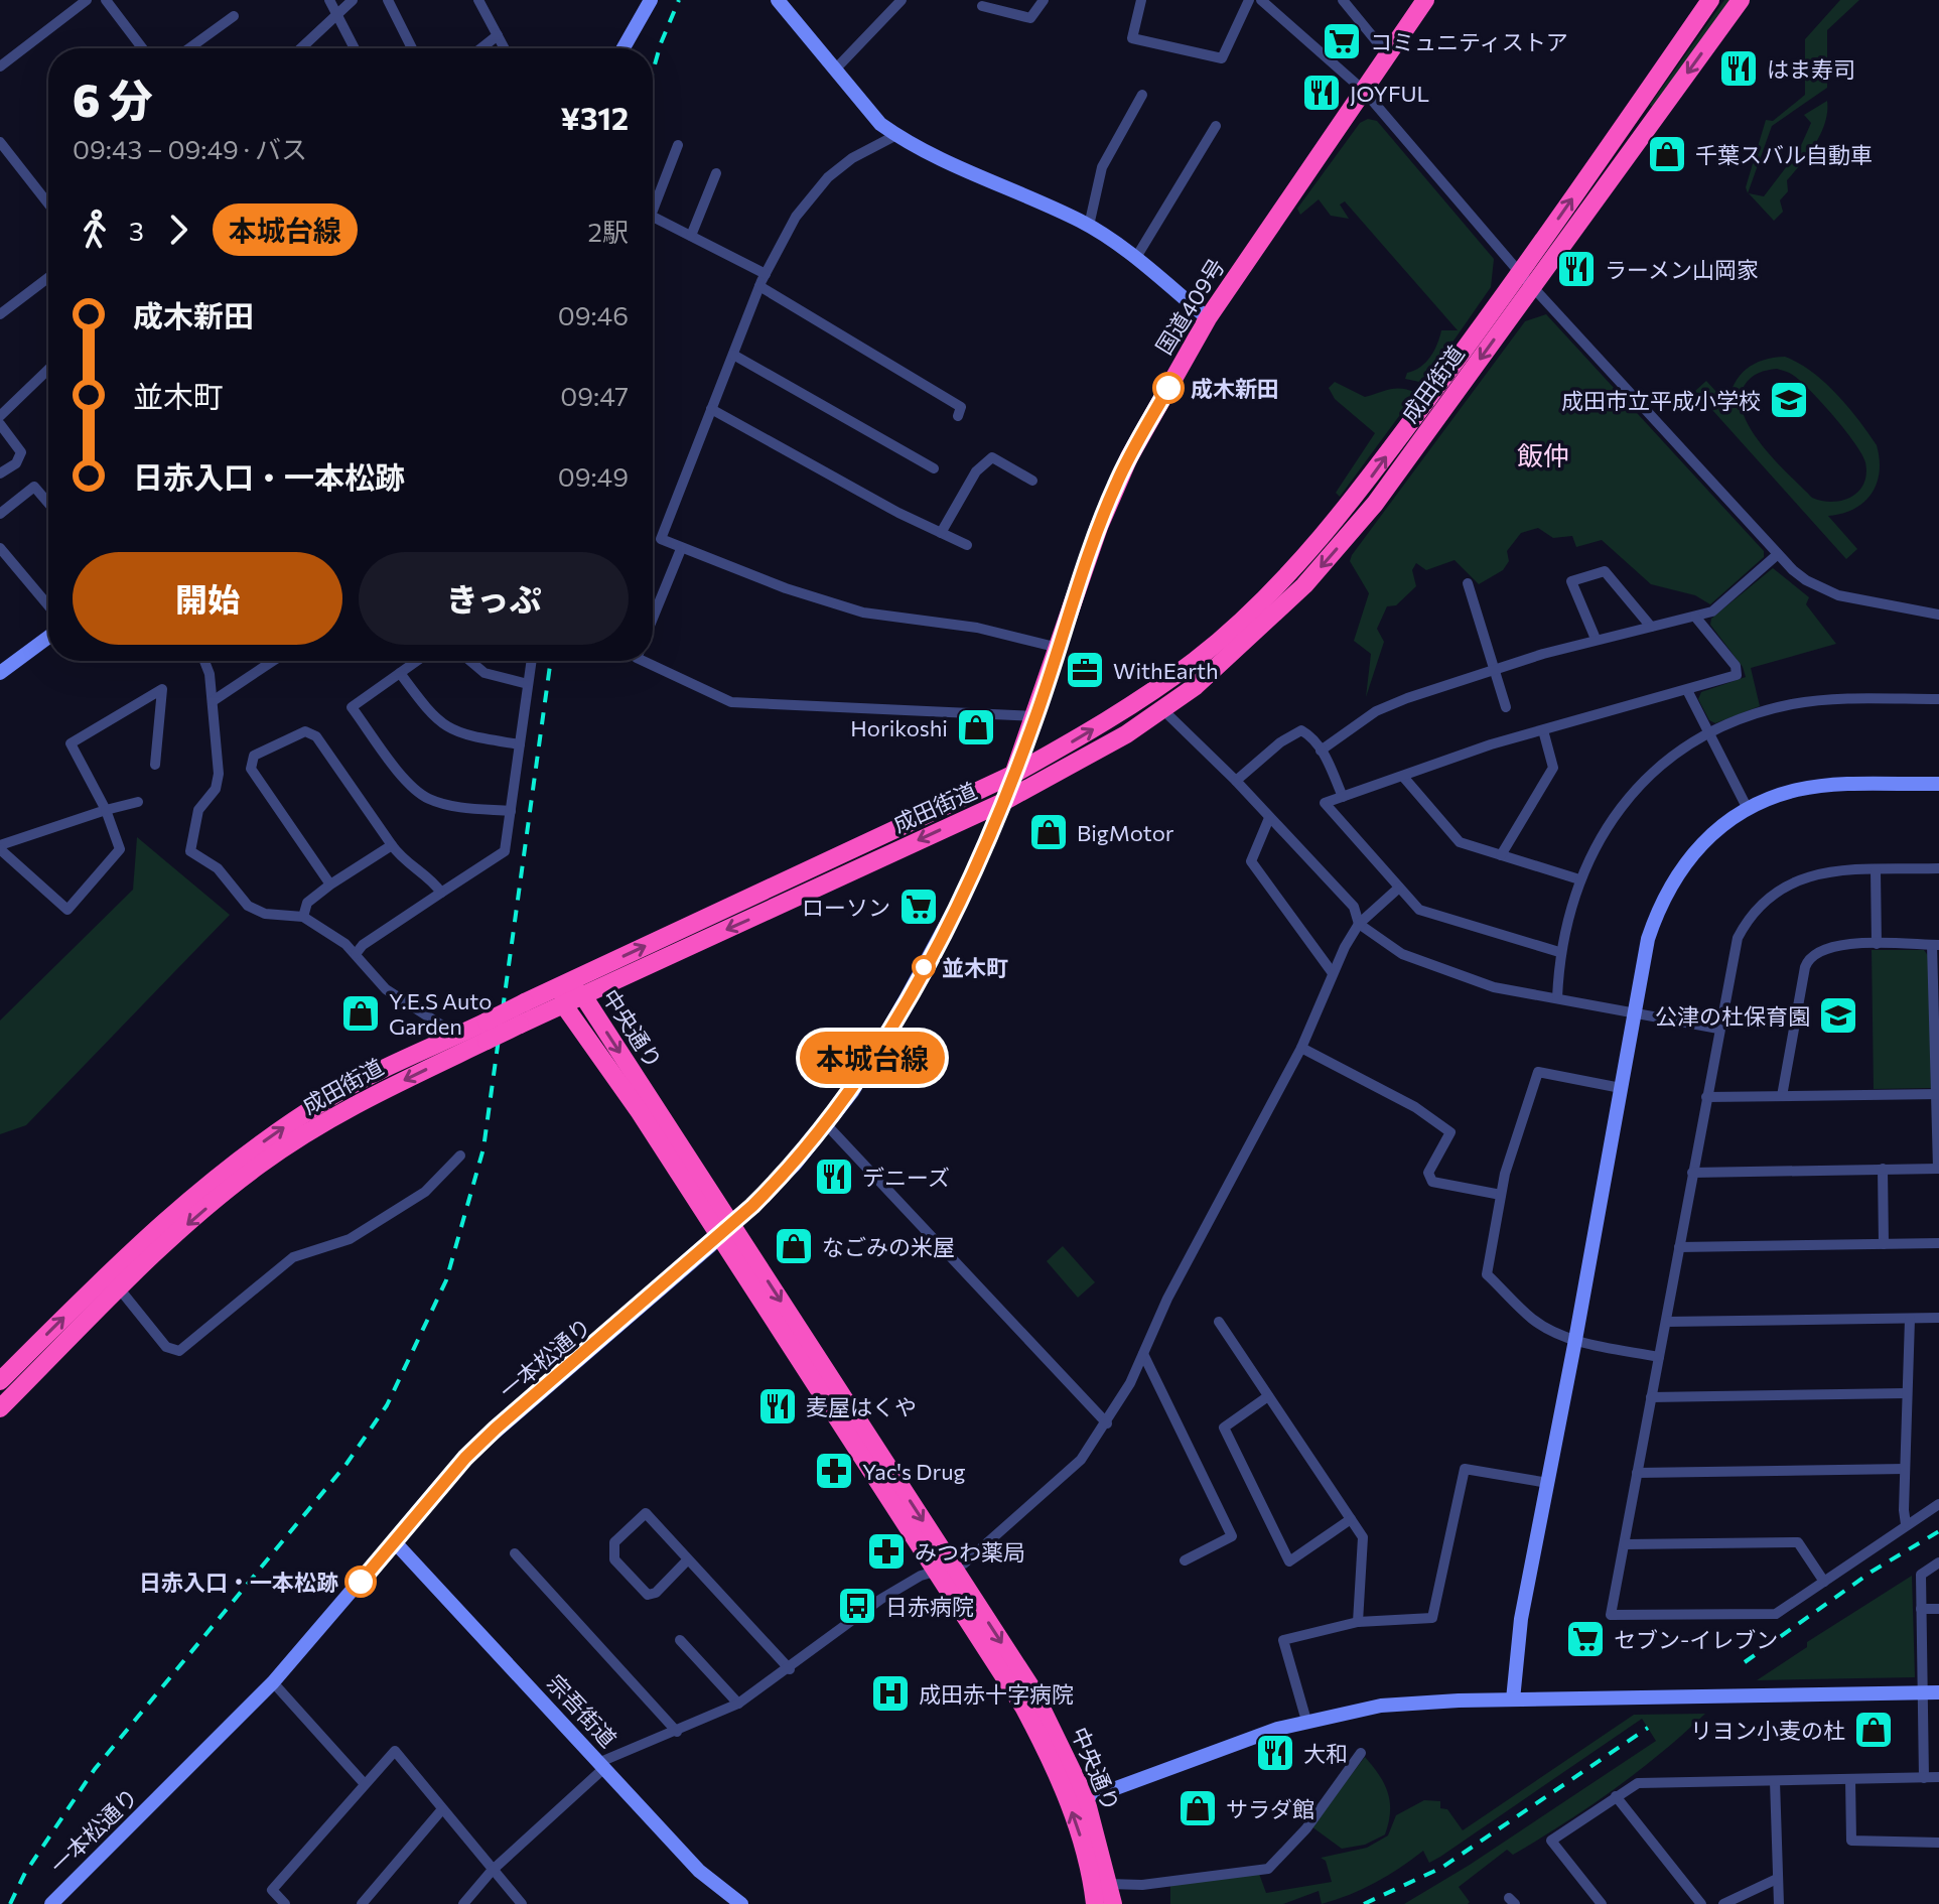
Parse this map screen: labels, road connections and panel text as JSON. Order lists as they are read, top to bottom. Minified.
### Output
{"streets":{"highway":["国道409号","成田街道","中央通り"],"street":["一本松通り","宗吾街道"]},"crossings":[["国道409号","成田街道"],["国道409号","一本松通り"],["成田街道","中央通り"],["成田街道","一本松通り"],["中央通り","一本松通り"],["一本松通り","宗吾街道"]],"districts":["飯仲"],"places":{"supermarket":["コミュニティストア","ローソン","セブン-イレブン"],"restaurant":["はま寿司","JOYFUL","ラーメン山岡家","デニーズ","麦屋はくや","大和"],"shop":["千葉スバル自動車","Horikoshi","BigMotor","Y.E.S Auto Garden","なごみの米屋","リヨン小麦の杜","サラダ館"],"other":["成木新田","並木町","日赤入口・一本松跡"],"school or university":["成田市立平成小学校","公津の杜保育園"],"office":["WithEarth"],"pharmacy":["Yac's Drug","みつわ薬局"],"bus stop":["日赤病院"],"hospital":["成田赤十字病院"]},"lines":["bus line 本城台線"],"page":{"on_map":"本城台線","heading":["6 分","09:43 – 09:49 · バス","¥312"],"legs":["3","本城台線","2駅"],"list":[{"name":"成木新田","value":"09:46"},{"name":"並木町","value":"09:47"},{"name":"日赤入口・一本松跡","value":"09:49"}],"buttons":["開始","きっぷ"]}}
